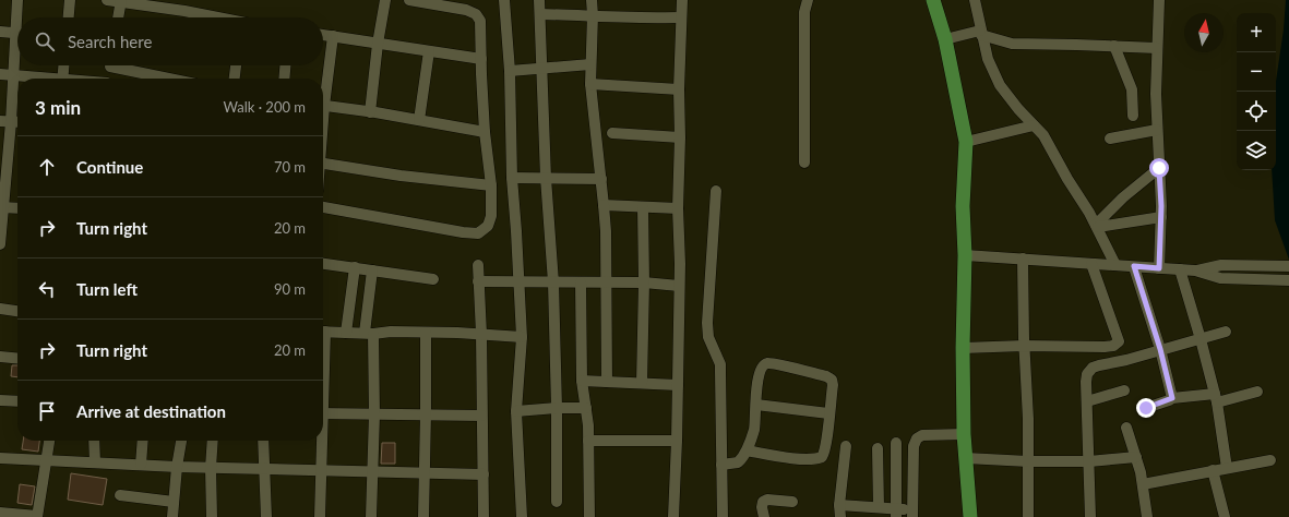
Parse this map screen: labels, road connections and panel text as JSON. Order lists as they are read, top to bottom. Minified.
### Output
{"north":"top","page":{"map_buttons":["+","−"],"search":"Search here","heading":["3 min","Walk · 200 m"],"list":[["Continue","70 m"],["Turn right","20 m"],["Turn left","90 m"],["Turn right","20 m"],"Arrive at destination"]}}
